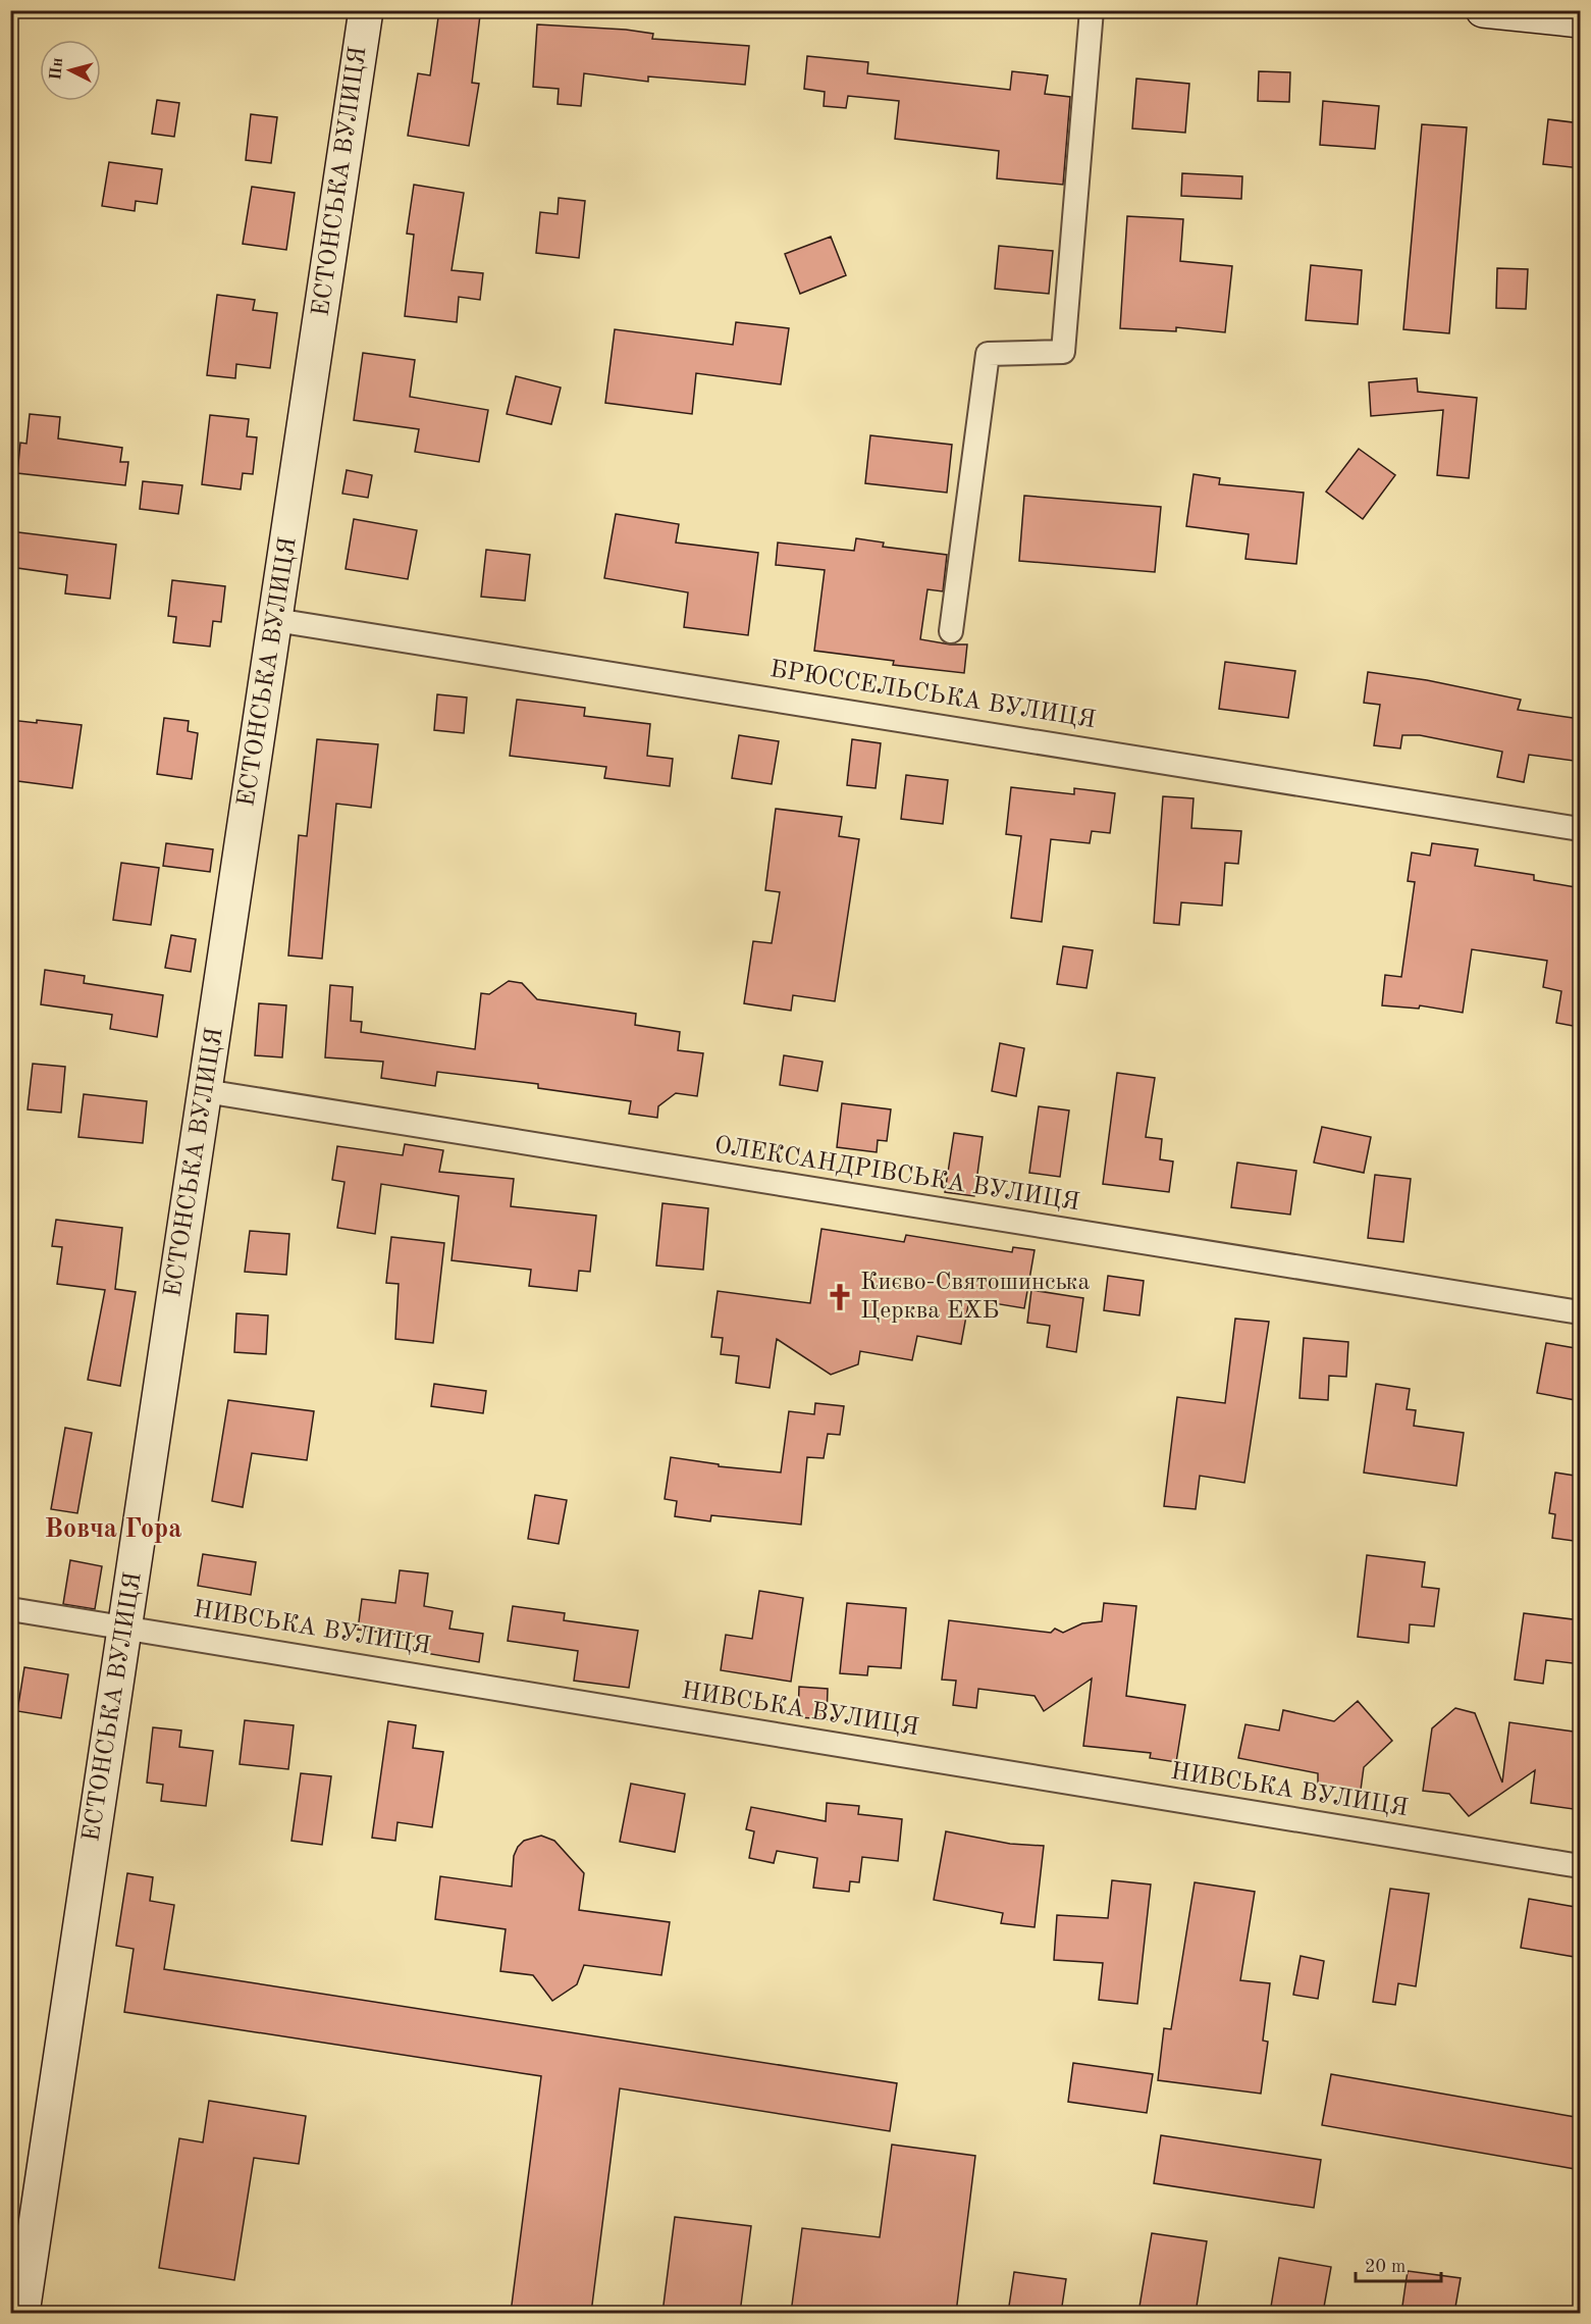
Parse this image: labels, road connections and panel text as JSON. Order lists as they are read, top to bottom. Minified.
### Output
{"streets":{"street":["ЕСТОНСЬКА ВУЛИЦЯ","БРЮССЕЛЬСЬКА ВУЛИЦЯ","ОЛЕКСАНДРІВСЬКА ВУЛИЦЯ","НИВСЬКА ВУЛИЦЯ"]},"crossings":[["ЕСТОНСЬКА ВУЛИЦЯ","БРЮССЕЛЬСЬКА ВУЛИЦЯ"],["ЕСТОНСЬКА ВУЛИЦЯ","ОЛЕКСАНДРІВСЬКА ВУЛИЦЯ"],["ЕСТОНСЬКА ВУЛИЦЯ","НИВСЬКА ВУЛИЦЯ"]],"districts":["Вовча Гора"],"places":{"church":["Києво-Святошинська Церква ЕХБ"]},"scale_bar":"20 m","north":"left"}
